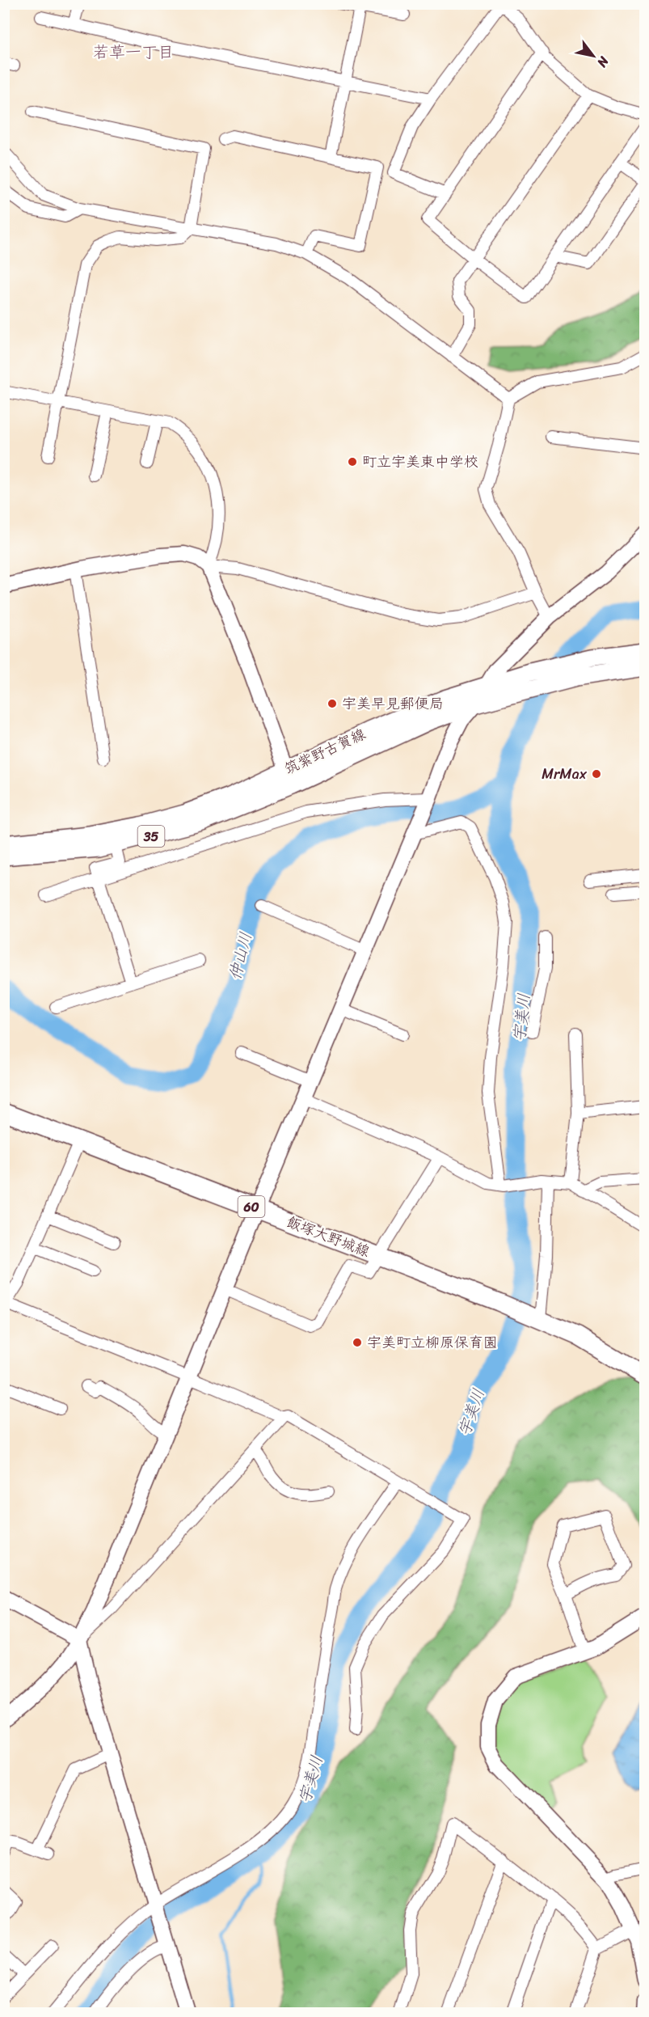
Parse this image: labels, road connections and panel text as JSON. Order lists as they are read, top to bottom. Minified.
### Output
{"streets":{"main road":["筑紫野古賀線","35","60","飯塚大野城線"]},"districts":["若草一丁目"],"water":["仲山川","宇美川"],"places":["町立宇美東中学校","宇美早見郵便局","MrMax","宇美町立柳原保育園"],"north":"bottom right"}
